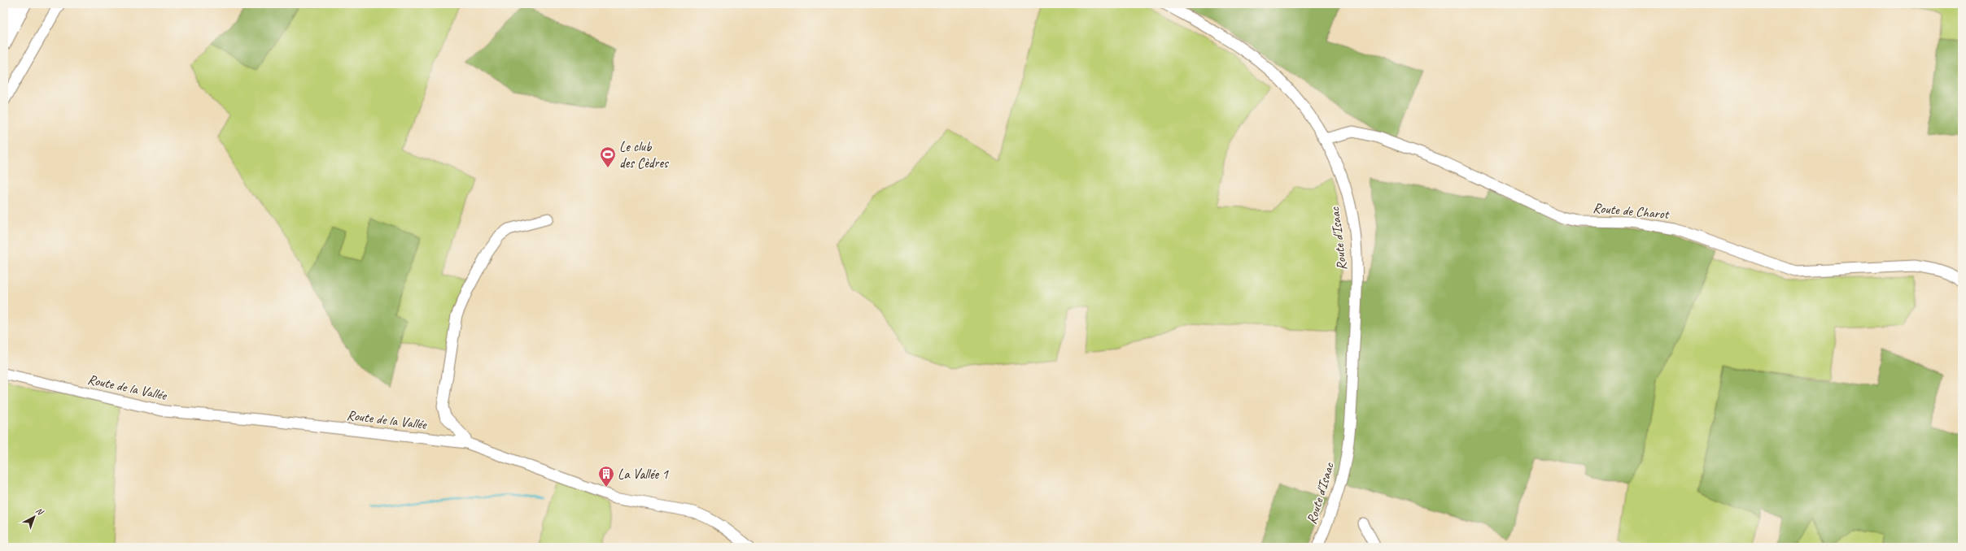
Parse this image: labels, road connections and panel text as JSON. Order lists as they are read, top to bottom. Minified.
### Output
{"streets":{"street":["Route de Charot","Route d'Isaac","Route de la Vallée"]},"crossings":[["Route de Charot","Route d'Isaac"]],"places":{"sports":["Le club des Cèdres"],"building":["La Vallée 1"]},"north":"top right"}
